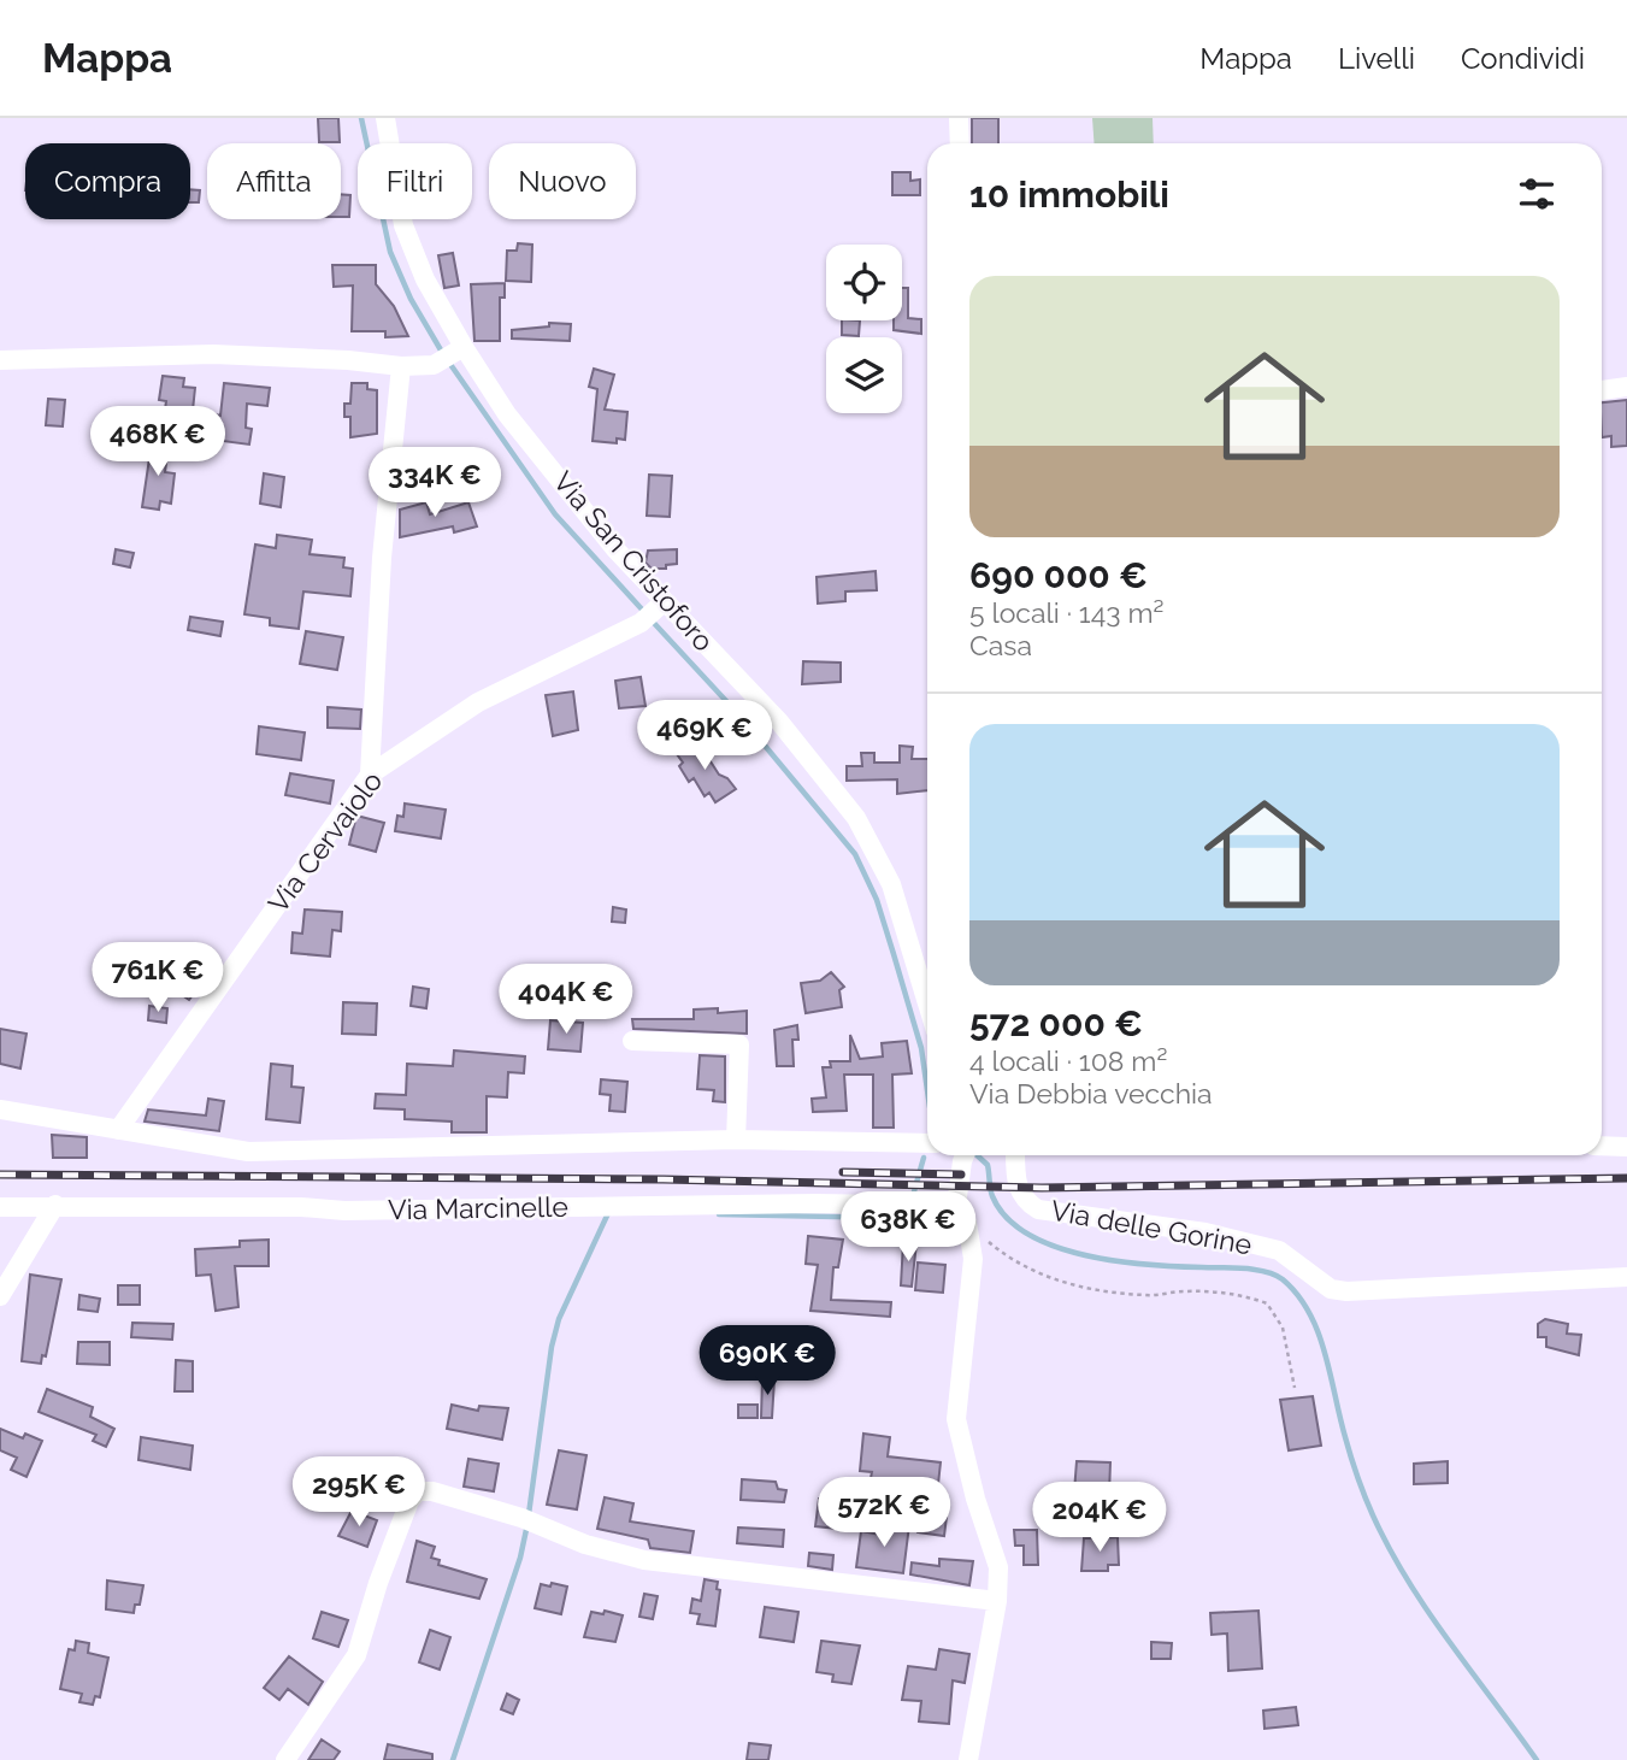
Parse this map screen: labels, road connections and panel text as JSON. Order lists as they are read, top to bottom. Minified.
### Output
{"streets":{"street":["Via San Cristoforo","Via Cervaiolo","Via Marcinelle","Via delle Gorine"]},"crossings":[["Via San Cristoforo","Via Cervaiolo"]],"page":{"header":"Mappa","nav":["Mappa","Livelli","Condividi"],"chip":["Compra","Affitta","Filtri","Nuovo"],"heading":"10 immobili","list":[{"name":"690 000 €","note":"5 locali · 143 m² · Casa"},{"name":"572 000 €","note":"4 locali · 108 m² · Via Debbia vecchia"}],"price":["468K €","334K €","469K €","761K €","404K €","638K €","690K €","295K €","572K €","204K €"]}}
